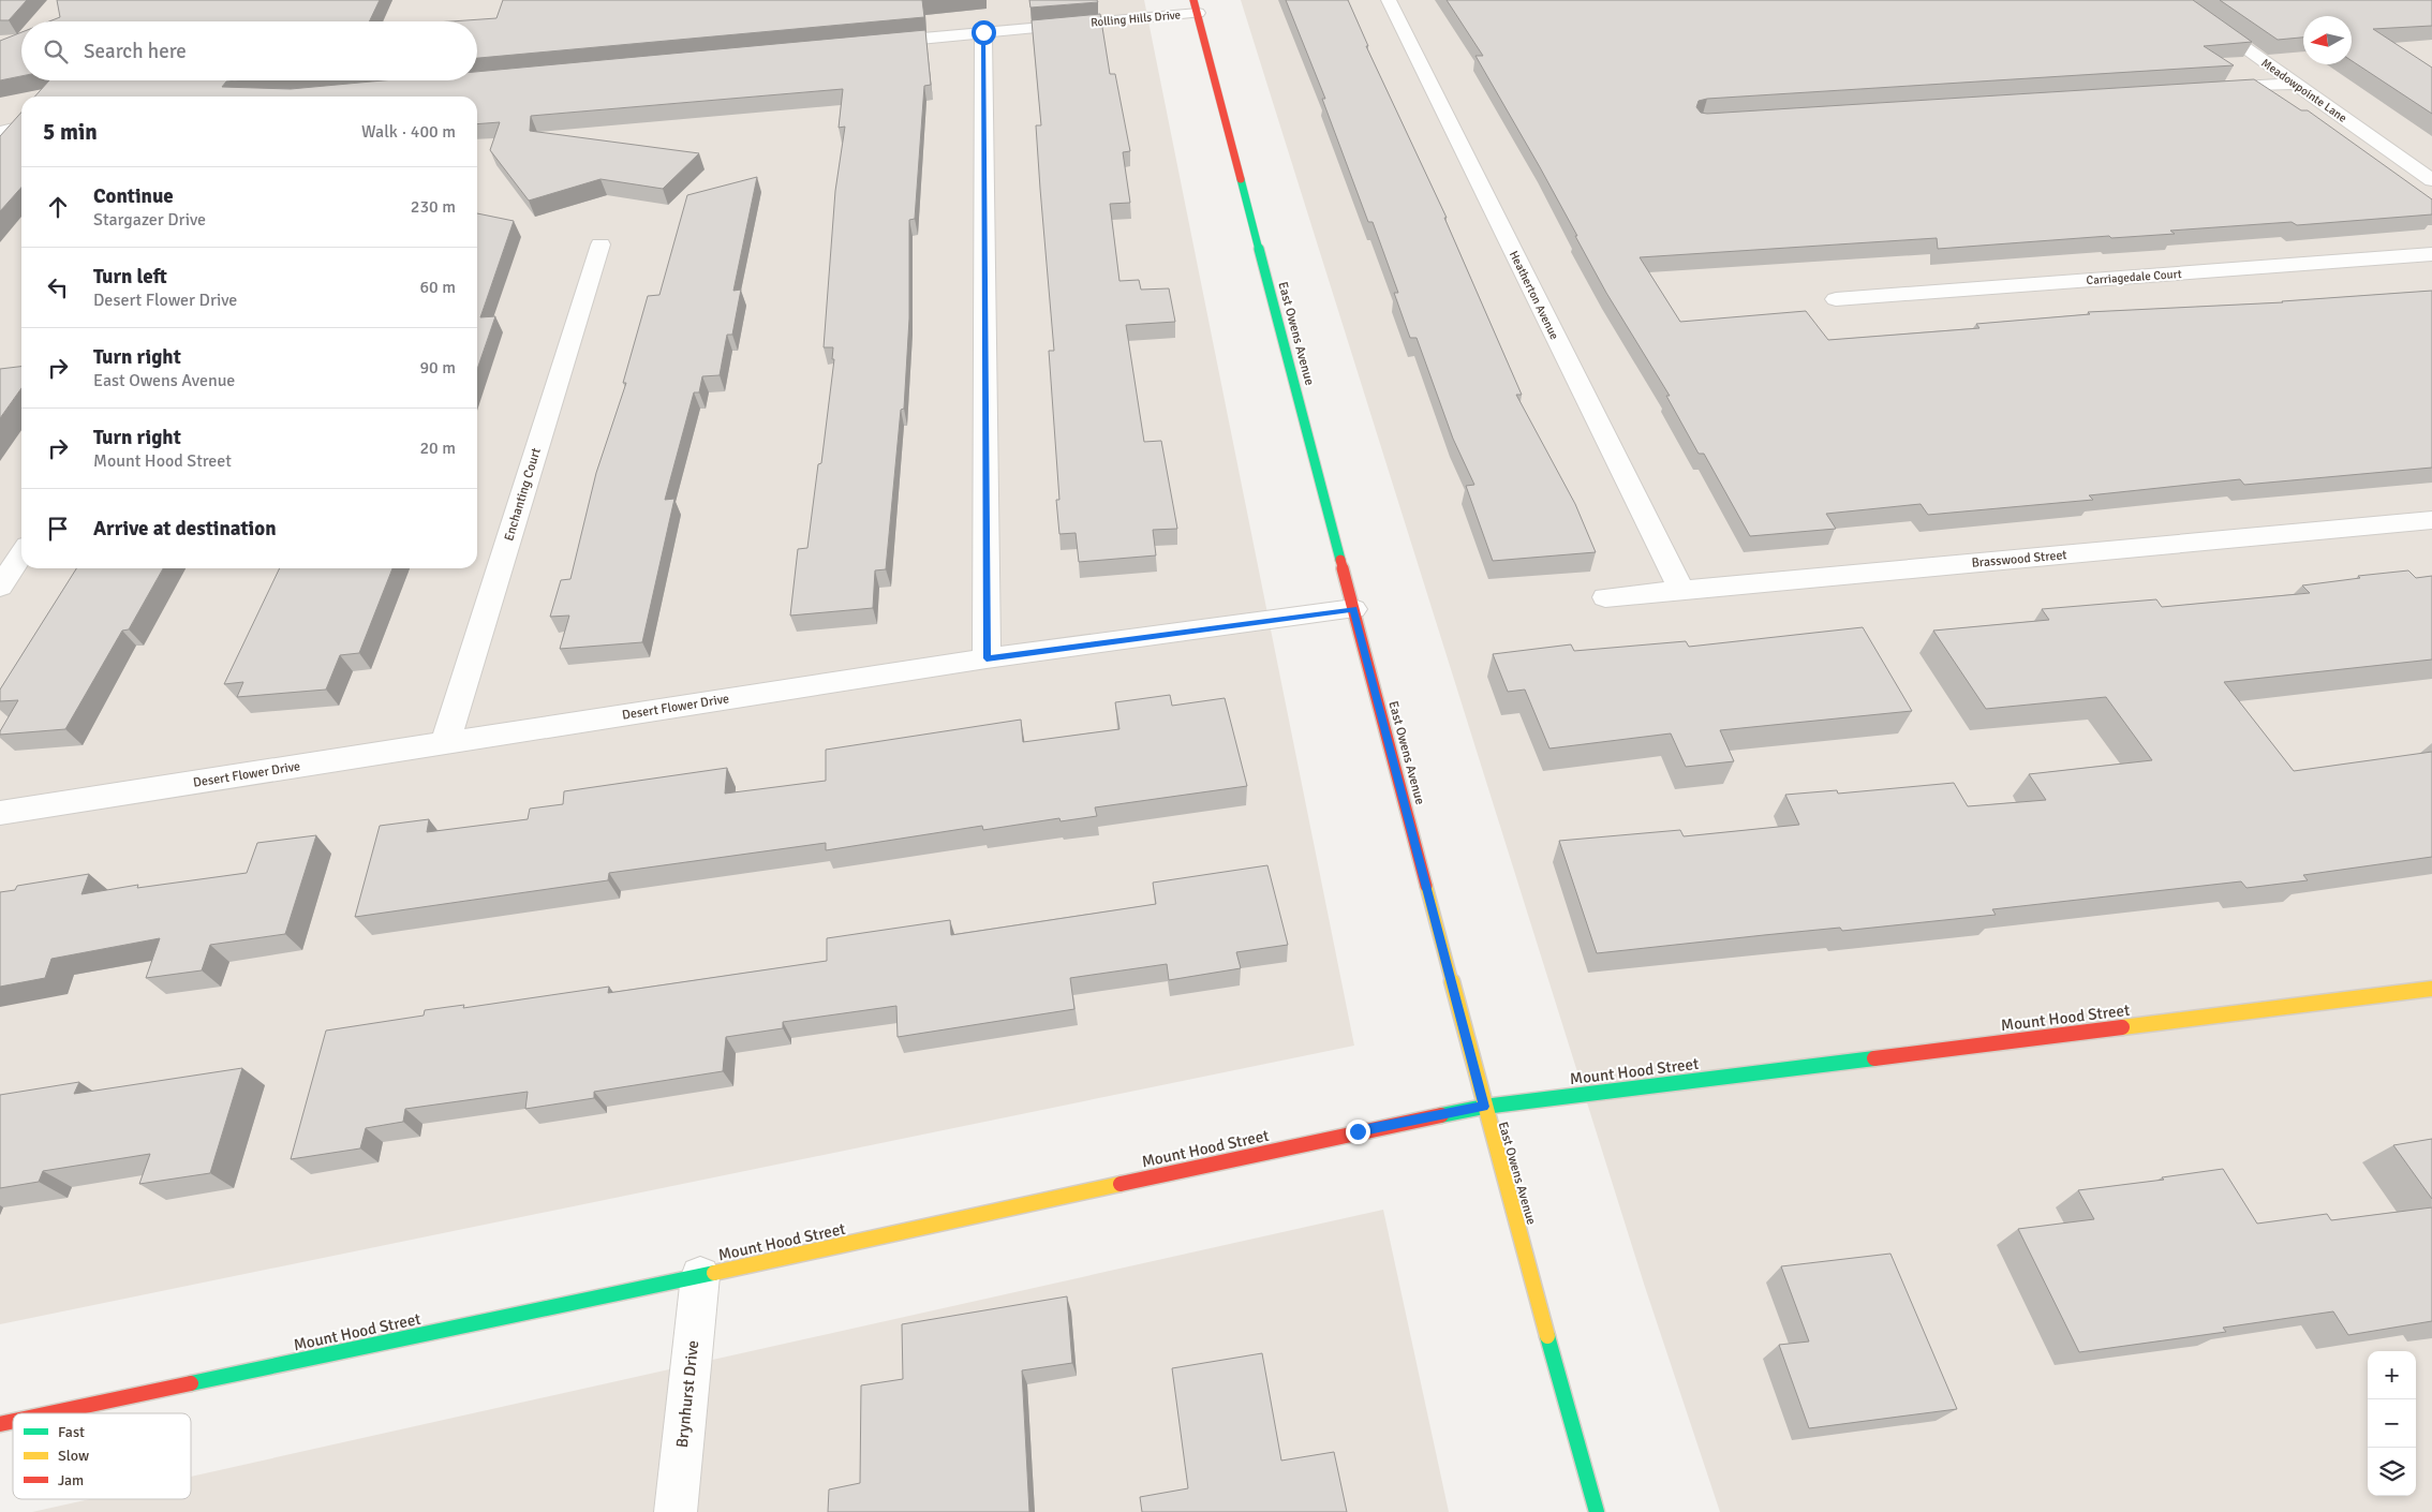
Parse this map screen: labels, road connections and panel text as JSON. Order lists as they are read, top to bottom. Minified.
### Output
{"streets":{"main road":["East Owens Avenue","Mount Hood Street"],"street":["Rolling Hills Drive","Meadowpointe Lane","Carriagedale Court","Heatherton Avenue","Enchanting Court","Brasswood Street","Desert Flower Drive","Brynhurst Drive"]},"crossings":[["Rolling Hills Drive","East Owens Avenue"],["Heatherton Avenue","Brasswood Street"],["East Owens Avenue","Desert Flower Drive"],["East Owens Avenue","Mount Hood Street"],["Enchanting Court","Desert Flower Drive"],["Mount Hood Street","Brynhurst Drive"]],"legend":["Fast","Slow","Jam"],"north":"left","page":{"search":"Search here","heading":["5 min","Walk · 400 m"],"list":[["Continue","Stargazer Drive","230 m"],["Turn left","Desert Flower Drive","60 m"],["Turn right","East Owens Avenue","90 m"],["Turn right","Mount Hood Street","20 m"],"Arrive at destination"],"map_buttons":["+","−"]}}
